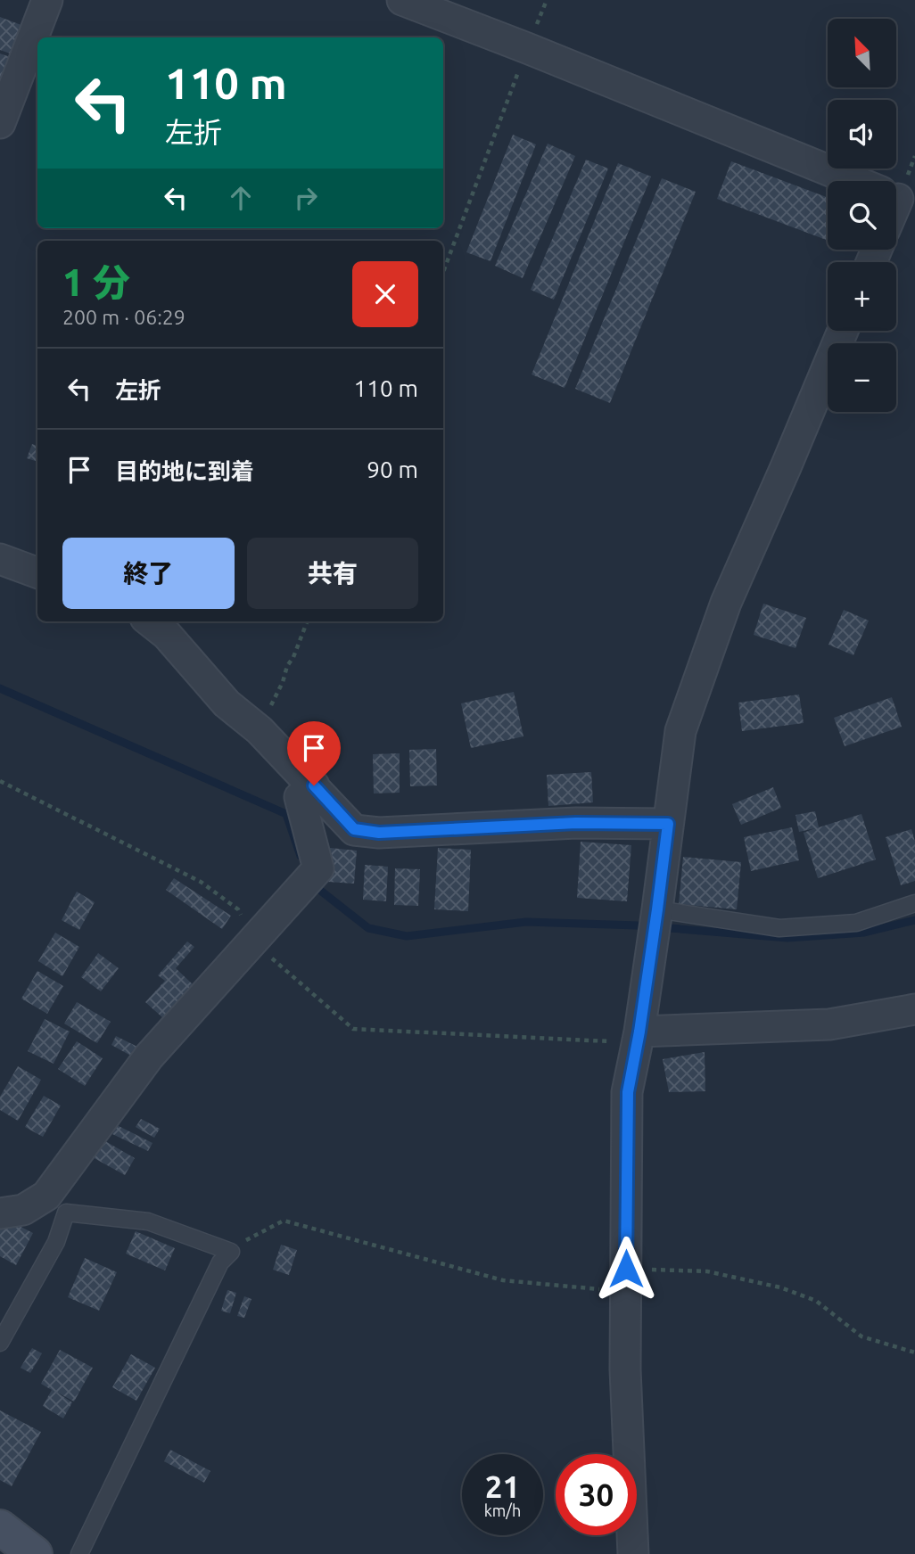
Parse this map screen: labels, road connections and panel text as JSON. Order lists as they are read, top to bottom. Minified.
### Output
{"north":"top left","page":{"map_buttons":["+","−"],"turn":["110 m","左折"],"heading":["1 分","200 m · 06:29"],"list":[{"name":"左折","value":"110 m"},{"name":"目的地に到着","value":"90 m"}],"buttons":["終了","共有"],"speed":"21 km/h","limit":"30"}}
